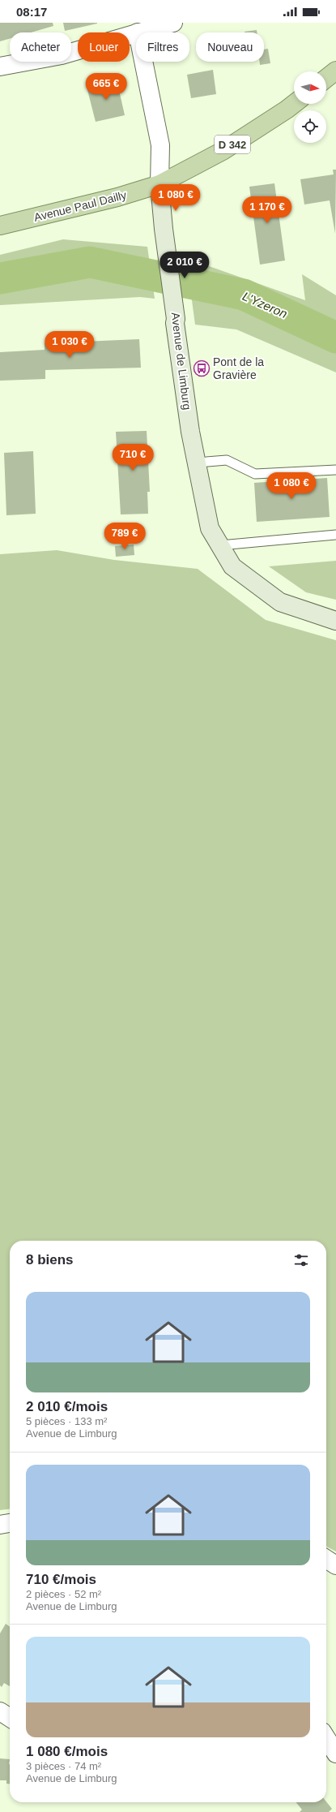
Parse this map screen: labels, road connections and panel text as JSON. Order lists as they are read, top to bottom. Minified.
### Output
{"streets":{"main road":["D 342","Avenue Paul Dailly"],"street":["Avenue de Limburg"]},"crossings":[["D 342","Avenue Paul Dailly"],["D 342","Avenue de Limburg"],["Avenue Paul Dailly","Avenue de Limburg"]],"water":["L'Yzeron"],"places":{"bus stop":["Pont de la Gravière"]},"north":"right","page":{"status":"08:17","chip":["Acheter","Louer","Filtres","Nouveau"],"price":["665 €","1 080 €","1 170 €","2 010 €","1 030 €","710 €","1 080 €","789 €"],"heading":"8 biens","list":[{"name":"2 010 €/mois","note":"5 pièces · 133 m² · Avenue de Limburg"},{"name":"710 €/mois","note":"2 pièces · 52 m² · Avenue de Limburg"},{"name":"1 080 €/mois","note":"3 pièces · 74 m² · Avenue de Limburg"}]}}
